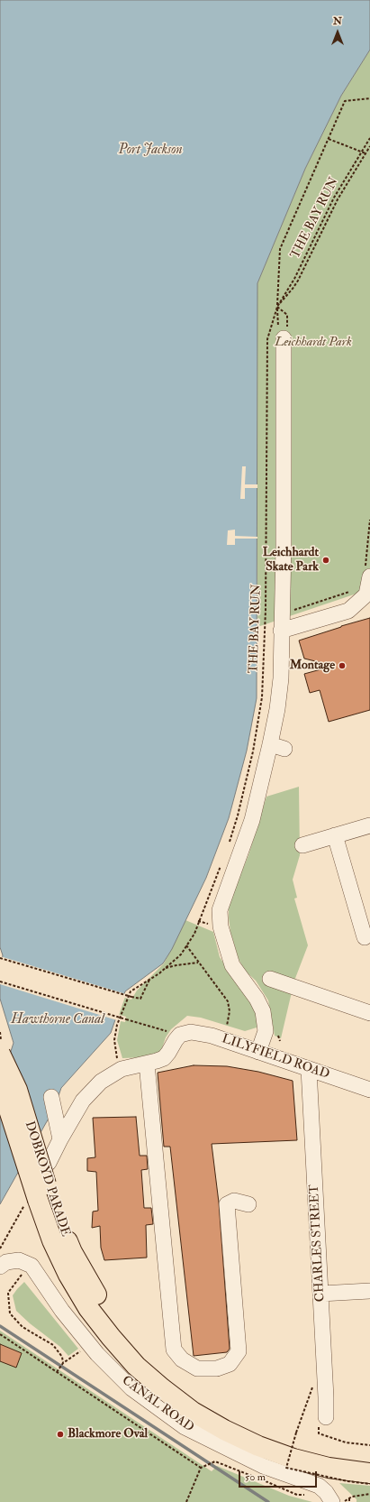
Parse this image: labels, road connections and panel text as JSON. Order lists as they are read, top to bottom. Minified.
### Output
{"streets":{"highway":["DOBROYD PARADE"],"street":["LILYFIELD ROAD","CHARLES STREET","CANAL ROAD"],"path":["THE BAY RUN"]},"crossings":[["LILYFIELD ROAD","CHARLES STREET"]],"water":["Port Jackson","Hawthorne Canal"],"parks":["Leichhardt Park"],"places":["Leichhardt Skate Park","Montage","Blackmore Oval"],"scale_bar":"50 m","north":"top"}
